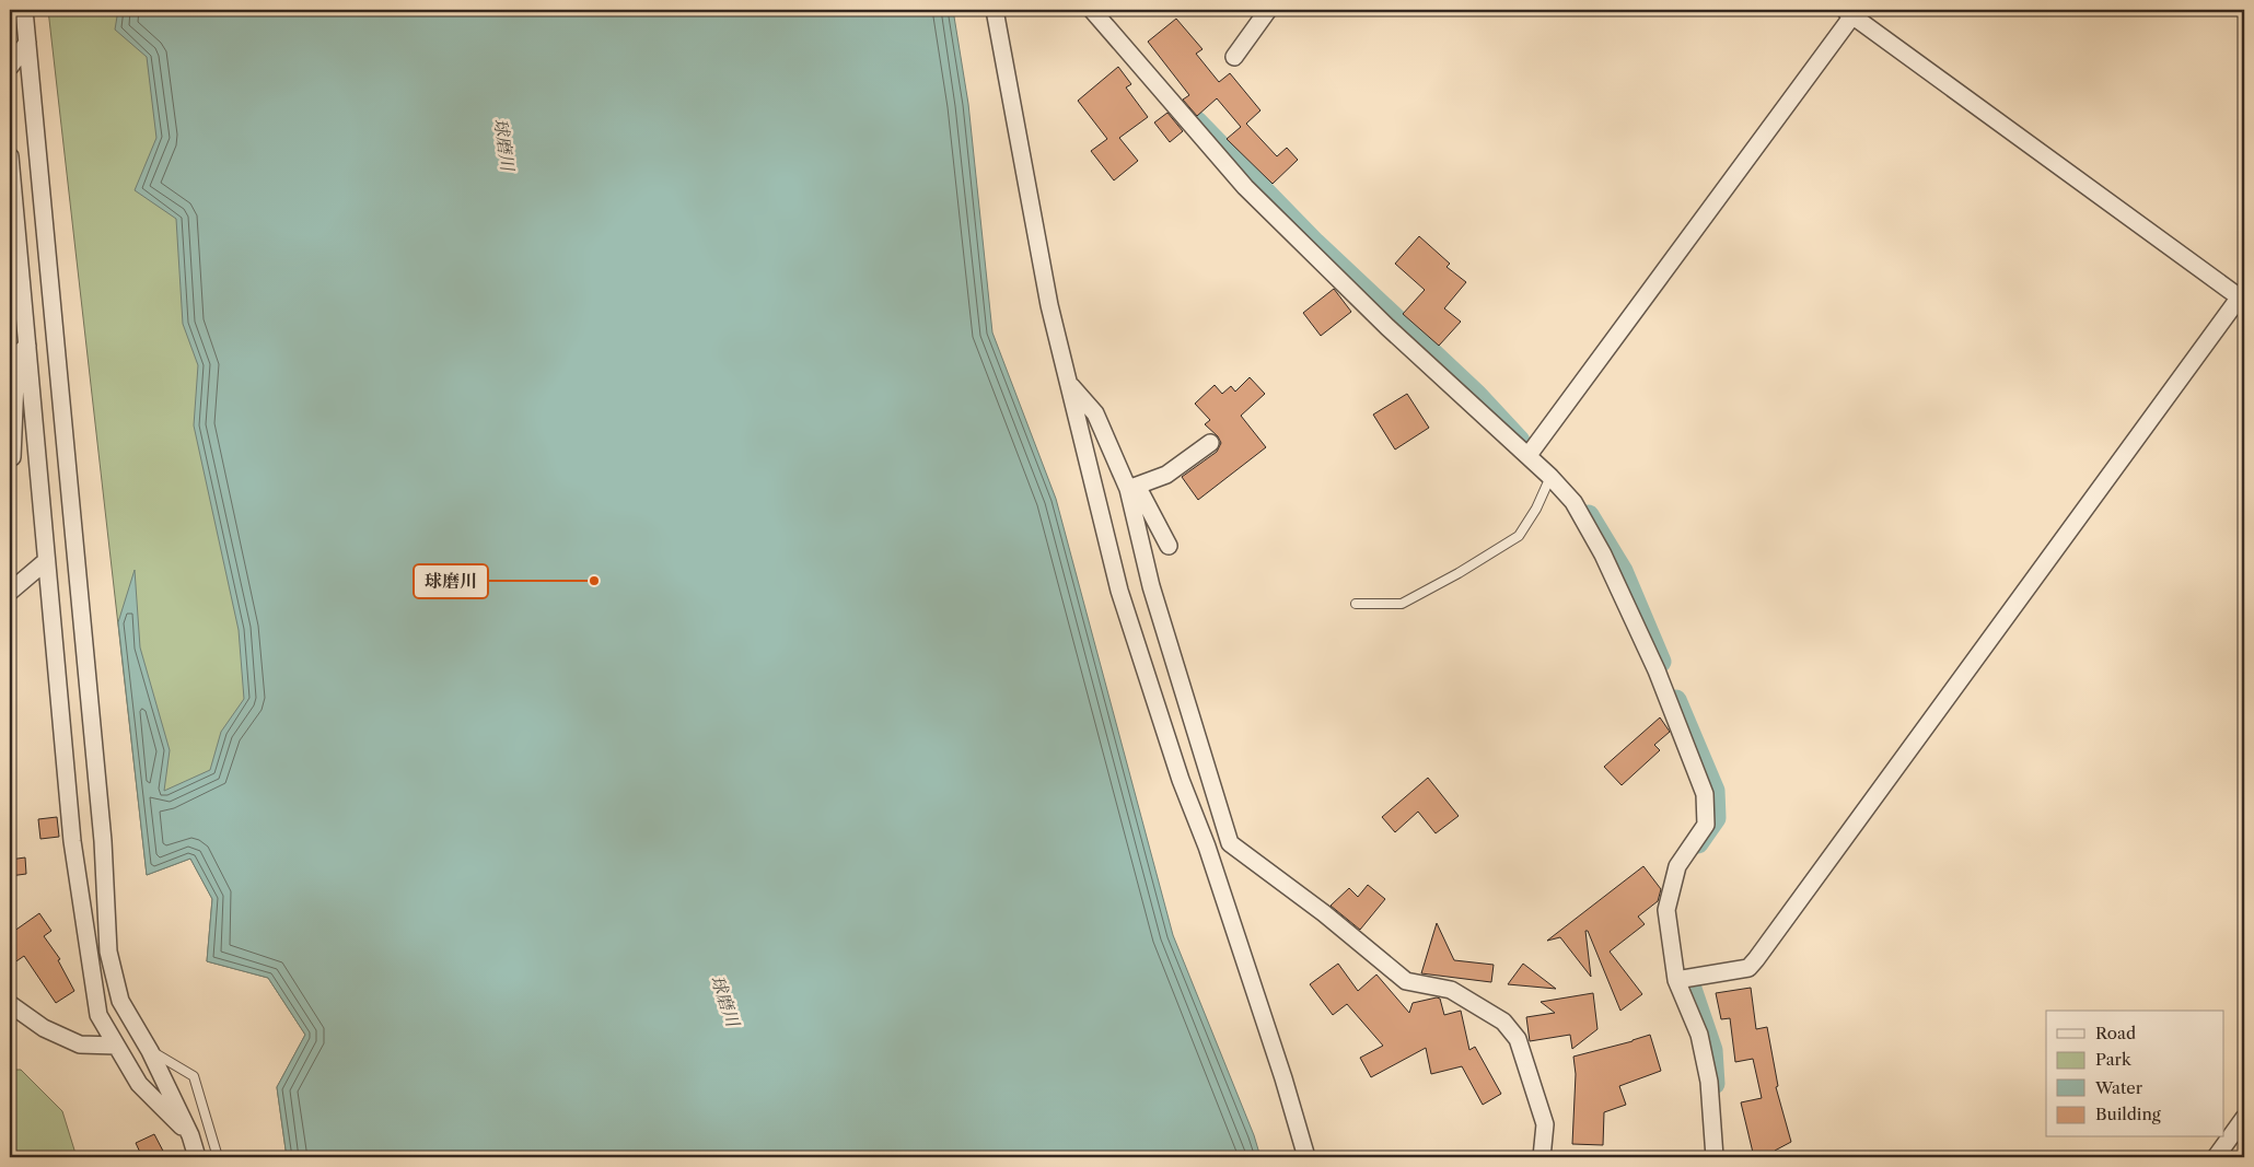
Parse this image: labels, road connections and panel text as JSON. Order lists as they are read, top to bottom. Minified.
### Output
{"water":["球磨川"],"places":["球磨川"],"legend":["Road","Park","Water","Building"]}
